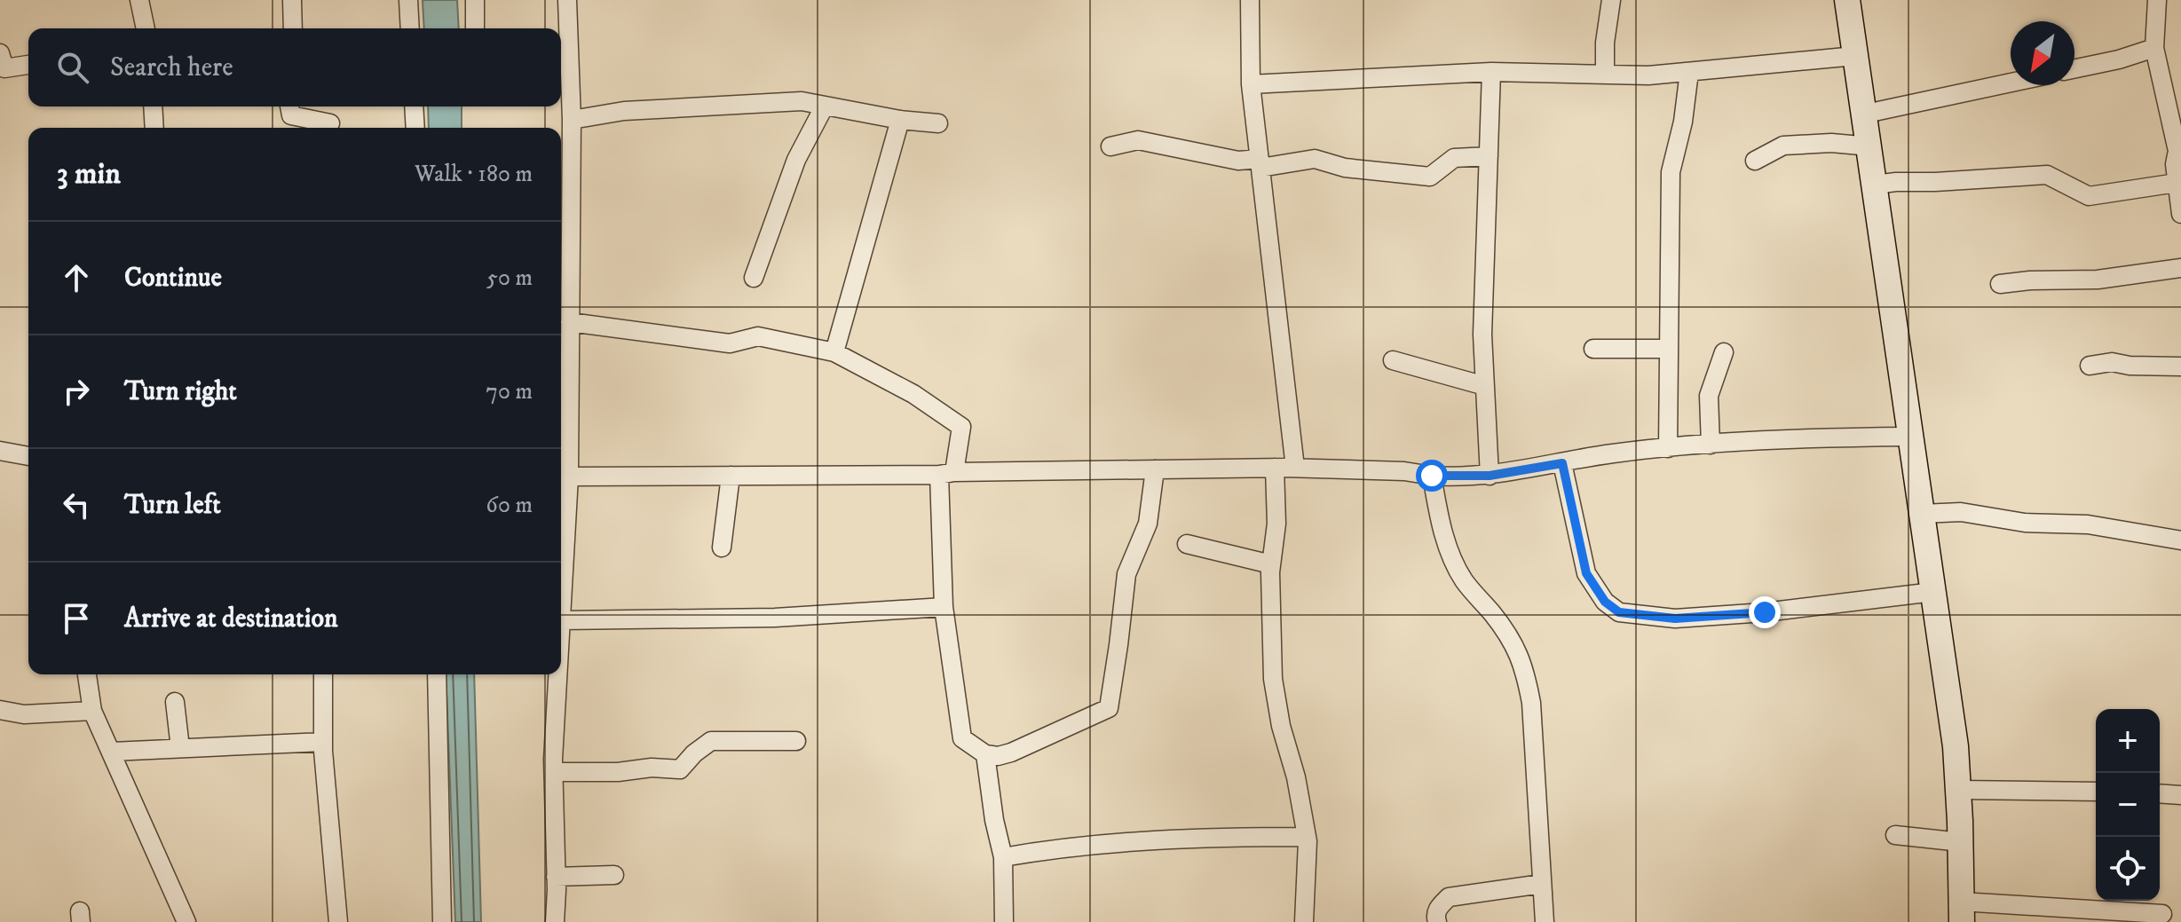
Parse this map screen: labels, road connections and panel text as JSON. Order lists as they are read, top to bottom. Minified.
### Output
{"north":"bottom left","page":{"search":"Search here","heading":["3 min","Walk · 180 m"],"list":[["Continue","50 m"],["Turn right","70 m"],["Turn left","60 m"],"Arrive at destination"],"map_buttons":["+","−"]}}
